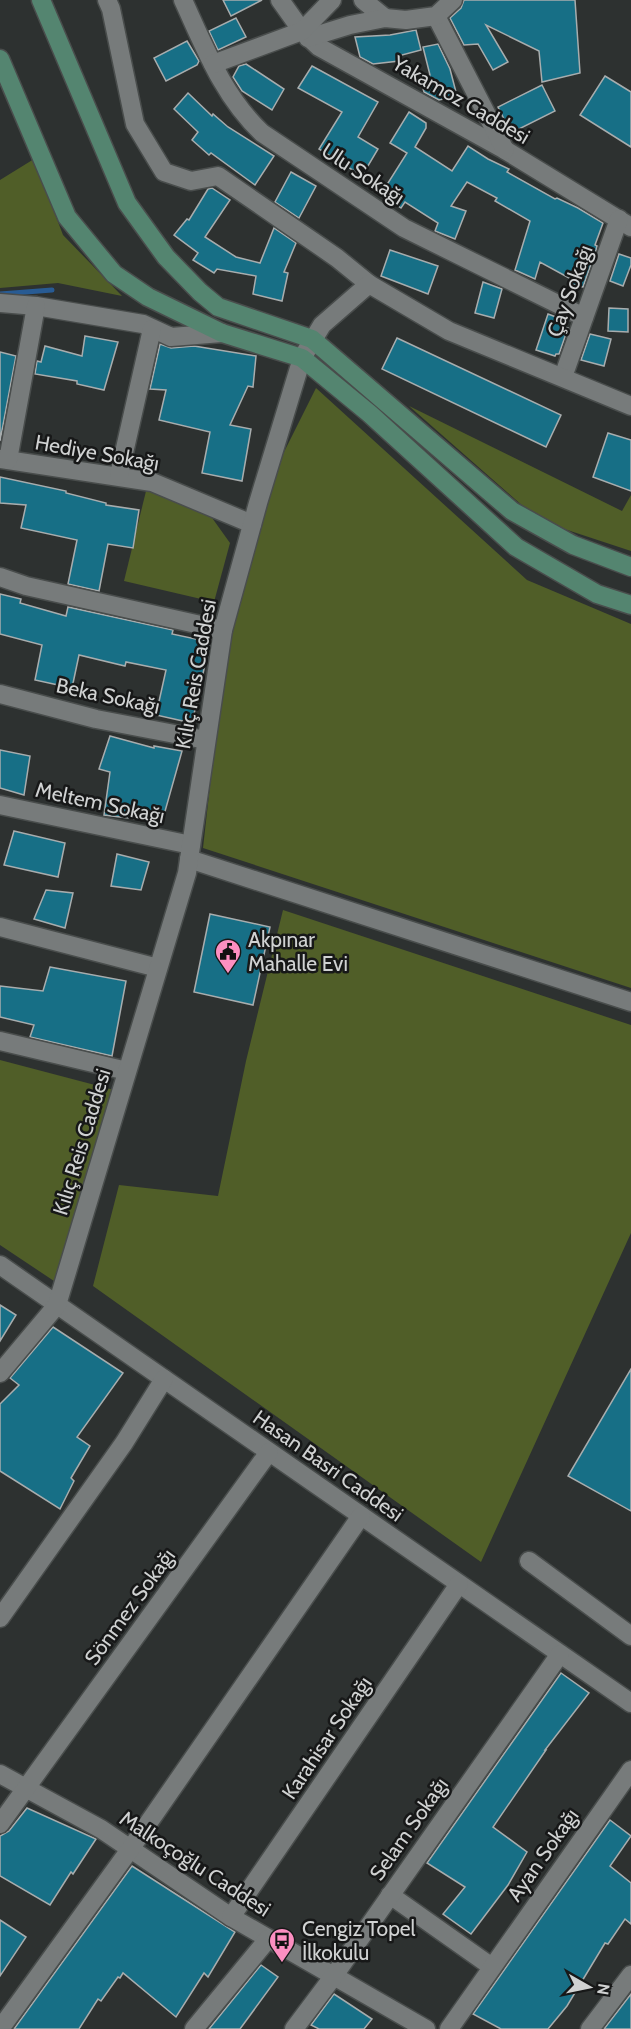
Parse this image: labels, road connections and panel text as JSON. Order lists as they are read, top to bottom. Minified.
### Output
{"streets":{"street":["Yakamoz Caddesi","Ulu Sokağı","Çay Sokağı","Hediye Sokağı","Kılıç Reis Caddesi","Beka Sokağı","Meltem Sokağı","Hasan Basri Caddesi","Sönmez Sokağı","Karahisar Sokağı","Selam Sokağı","Ayan Sokağı","Malkoçoğlu Caddesi"]},"crossings":[["Yakamoz Caddesi","Çay Sokağı"],["Ulu Sokağı","Çay Sokağı"],["Hediye Sokağı","Kılıç Reis Caddesi"],["Kılıç Reis Caddesi","Beka Sokağı"],["Kılıç Reis Caddesi","Meltem Sokağı"],["Kılıç Reis Caddesi","Hasan Basri Caddesi"],["Hasan Basri Caddesi","Sönmez Sokağı"],["Hasan Basri Caddesi","Karahisar Sokağı"],["Hasan Basri Caddesi","Selam Sokağı"],["Sönmez Sokağı","Malkoçoğlu Caddesi"],["Karahisar Sokağı","Malkoçoğlu Caddesi"],["Selam Sokağı","Malkoçoğlu Caddesi"]],"places":{"public building":["Akpınar Mahalle Evi"],"bus stop":["Cengiz Topel İlkokulu"]},"north":"right"}
